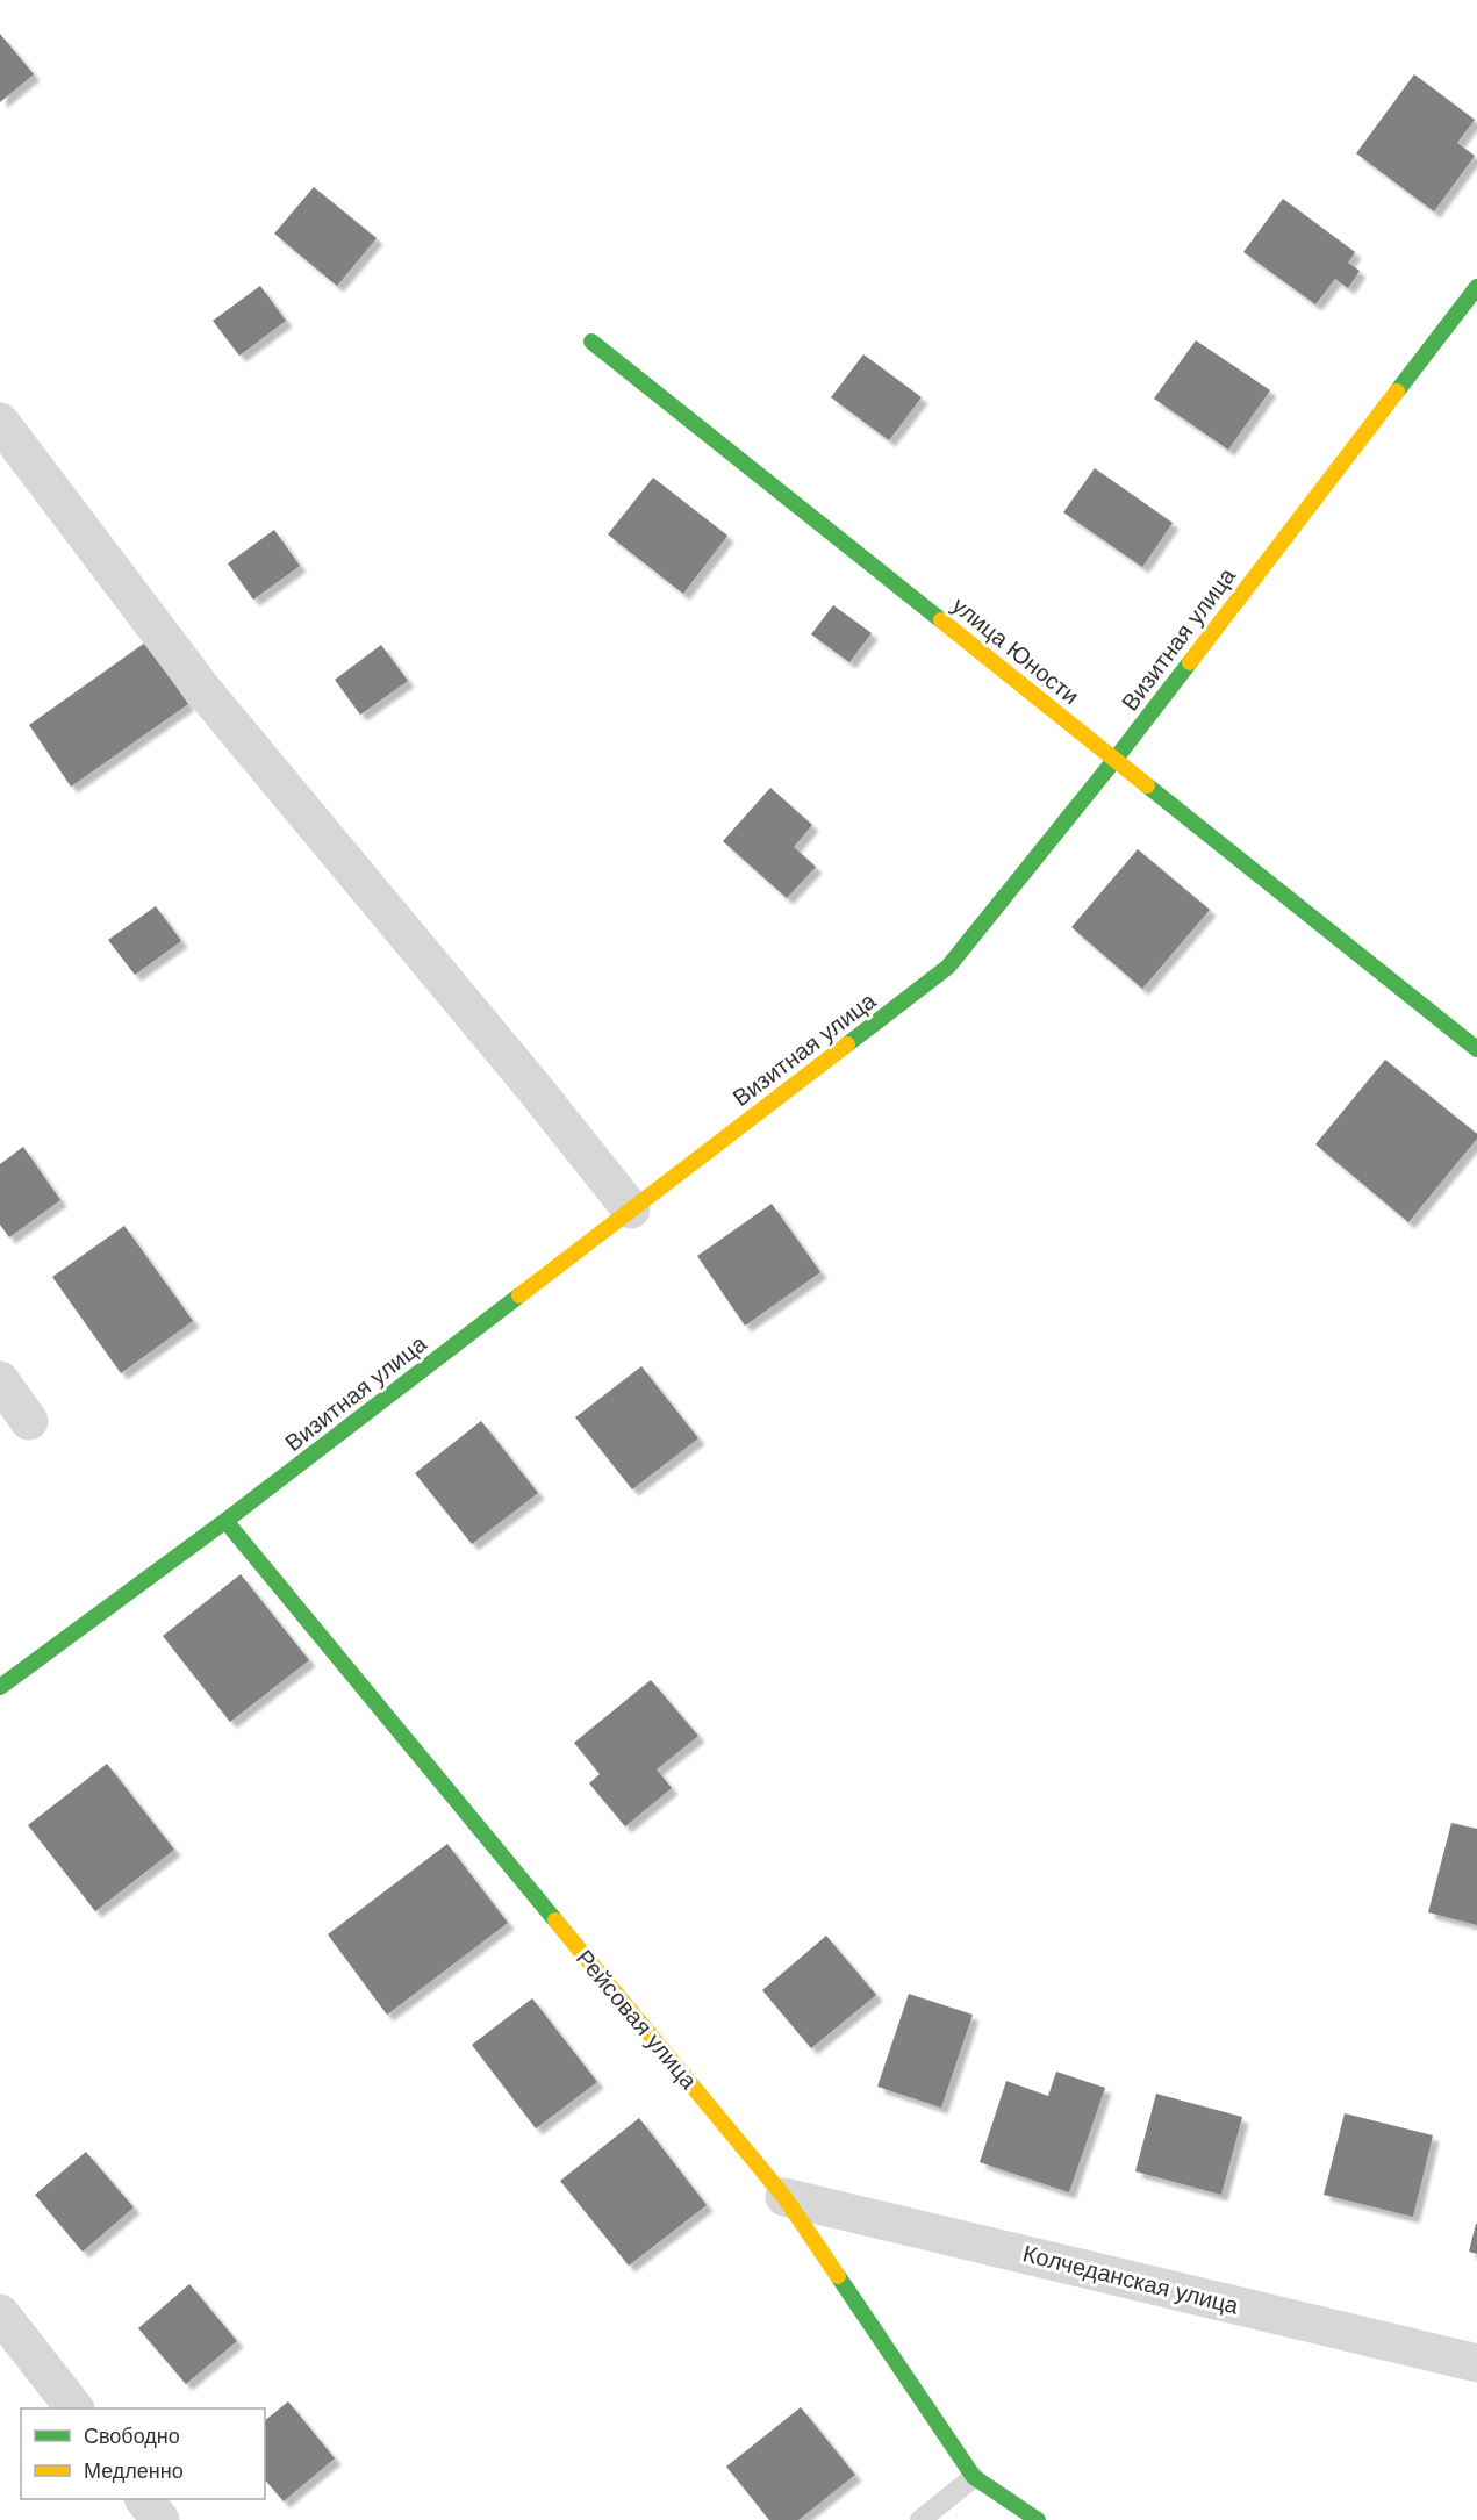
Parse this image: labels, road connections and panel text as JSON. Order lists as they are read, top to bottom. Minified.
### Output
{"streets":{"street":["Визитная улица","улица Юности","Рейсовая улица","Колчеданская улица"]},"crossings":[["Визитная улица","улица Юности"],["Визитная улица","Рейсовая улица"],["Рейсовая улица","Колчеданская улица"]],"legend":["Свободно","Медленно"]}
